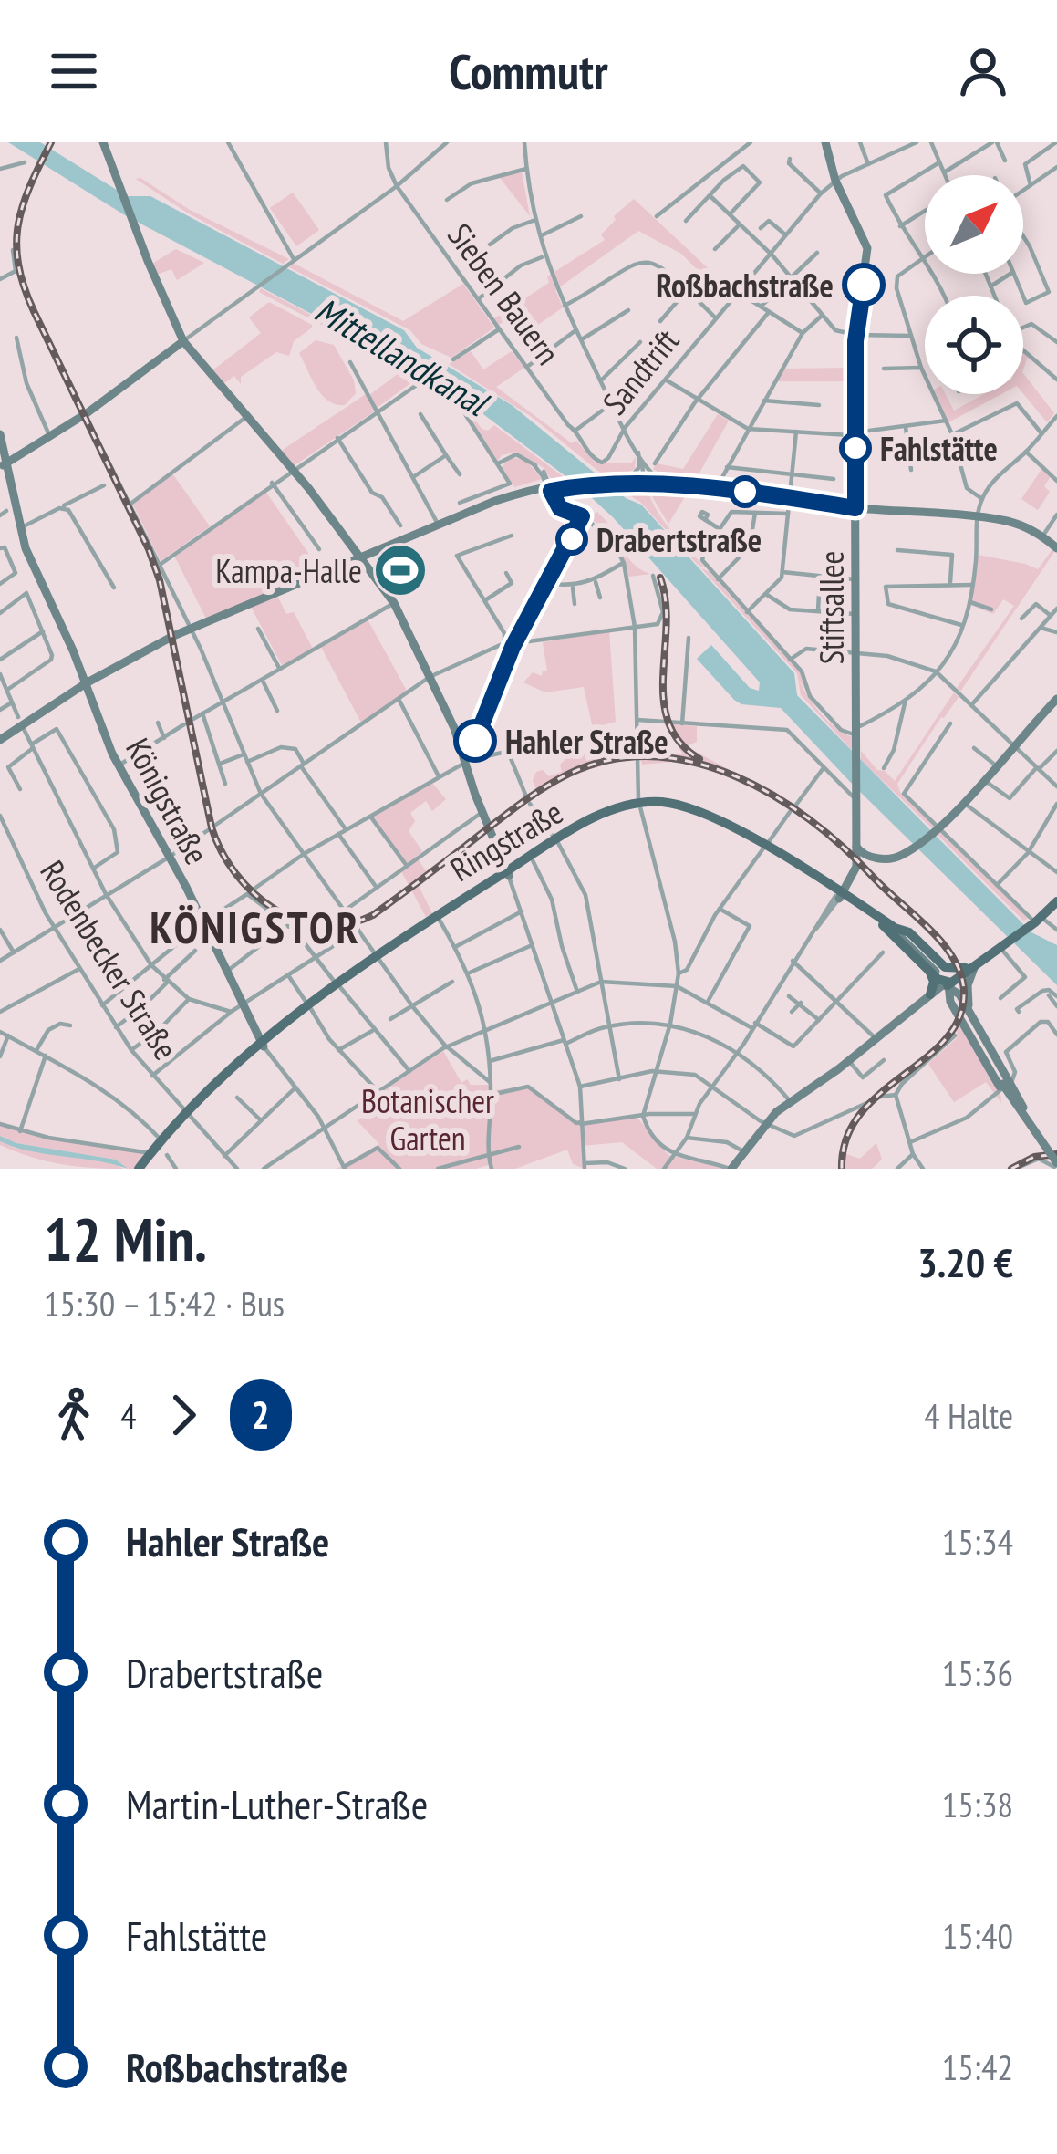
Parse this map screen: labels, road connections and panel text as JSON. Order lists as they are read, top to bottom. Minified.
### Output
{"streets":{"main road":["Ringstraße"],"street":["Sieben Bauern","Sandtrift","Stiftsallee","Königstraße","Rodenbecker Straße"]},"crossings":[["Sieben Bauern","Sandtrift"],["Sandtrift","Stiftsallee"],["Stiftsallee","Ringstraße"],["Königstraße","Ringstraße"],["Ringstraße","Rodenbecker Straße"]],"districts":["KÖNIGSTOR"],"water":["Mittellandkanal"],"parks":["Botanischer Garten"],"places":{"other":["Roßbachstraße","Fahlstätte","Drabertstraße","Hahler Straße"],"sports":["Kampa-Halle"]},"lines":["bus line 2"],"north":"top right","page":{"header":"Commutr","heading":["12 Min.","15:30 – 15:42 · Bus","3.20 €"],"legs":["4","2","4 Halte"],"list":[{"name":"Hahler Straße","value":"15:34"},{"name":"Drabertstraße","value":"15:36"},{"name":"Martin-Luther-Straße","value":"15:38"},{"name":"Fahlstätte","value":"15:40"},{"name":"Roßbachstraße","value":"15:42"}]}}
